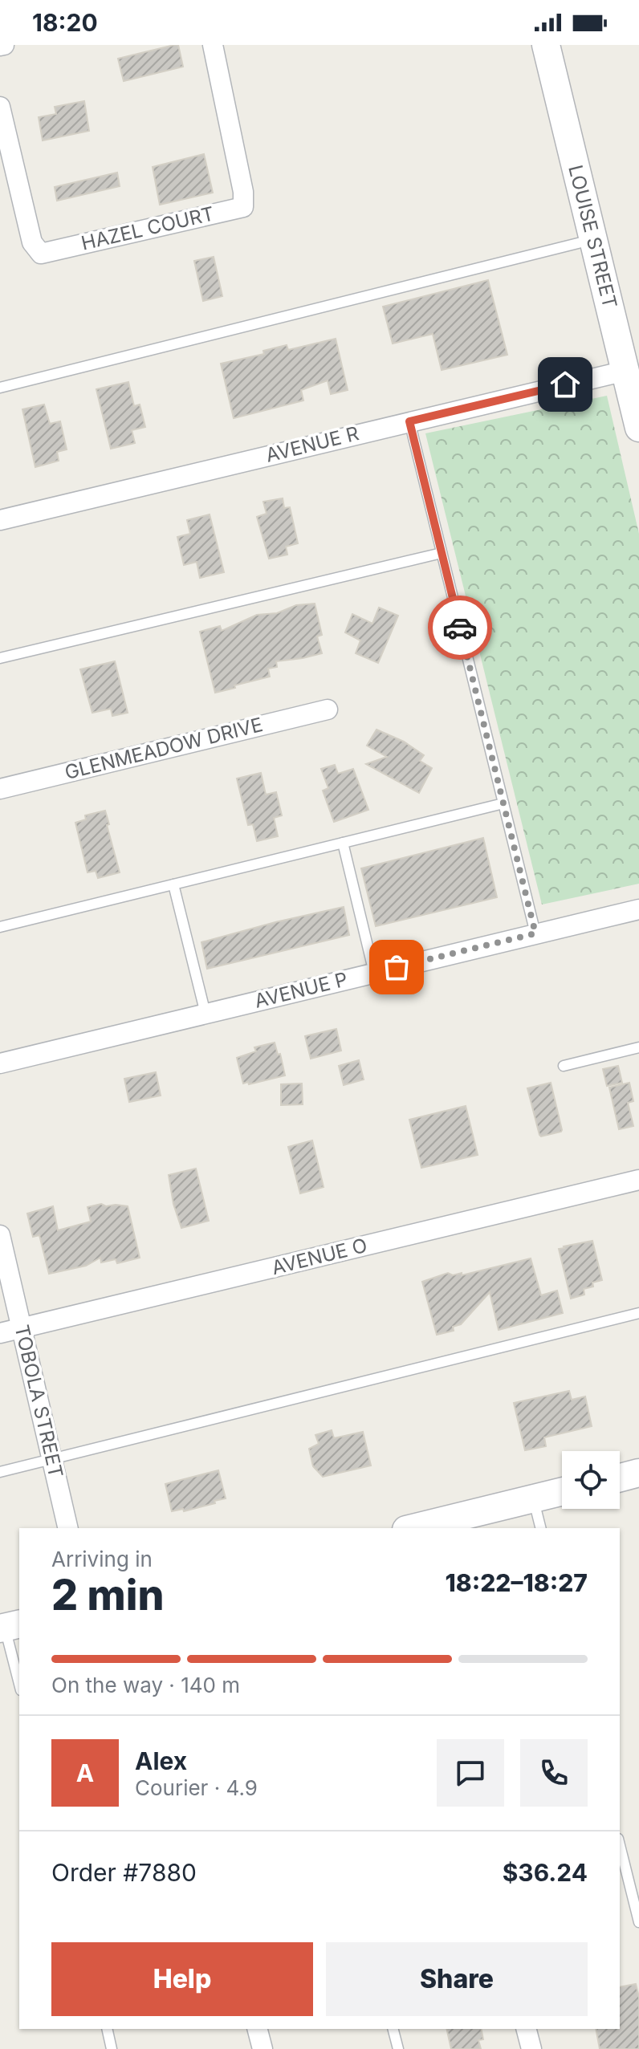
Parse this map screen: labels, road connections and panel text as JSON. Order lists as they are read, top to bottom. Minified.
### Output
{"streets":{"street":["HAZEL COURT","LOUISE STREET","AVENUE R","GLENMEADOW DRIVE","AVENUE P","AVENUE O","TOBOLA STREET"]},"crossings":[["LOUISE STREET","AVENUE R"],["AVENUE O","TOBOLA STREET"]],"page":{"status":"18:20","heading":["2 min","Arriving in","18:22–18:27"],"panel":["Alex","Courier · 4.9","Order #7880","$36.24"],"bar":"On the way · 140 m","round":"A","buttons":["Help","Share"]}}
